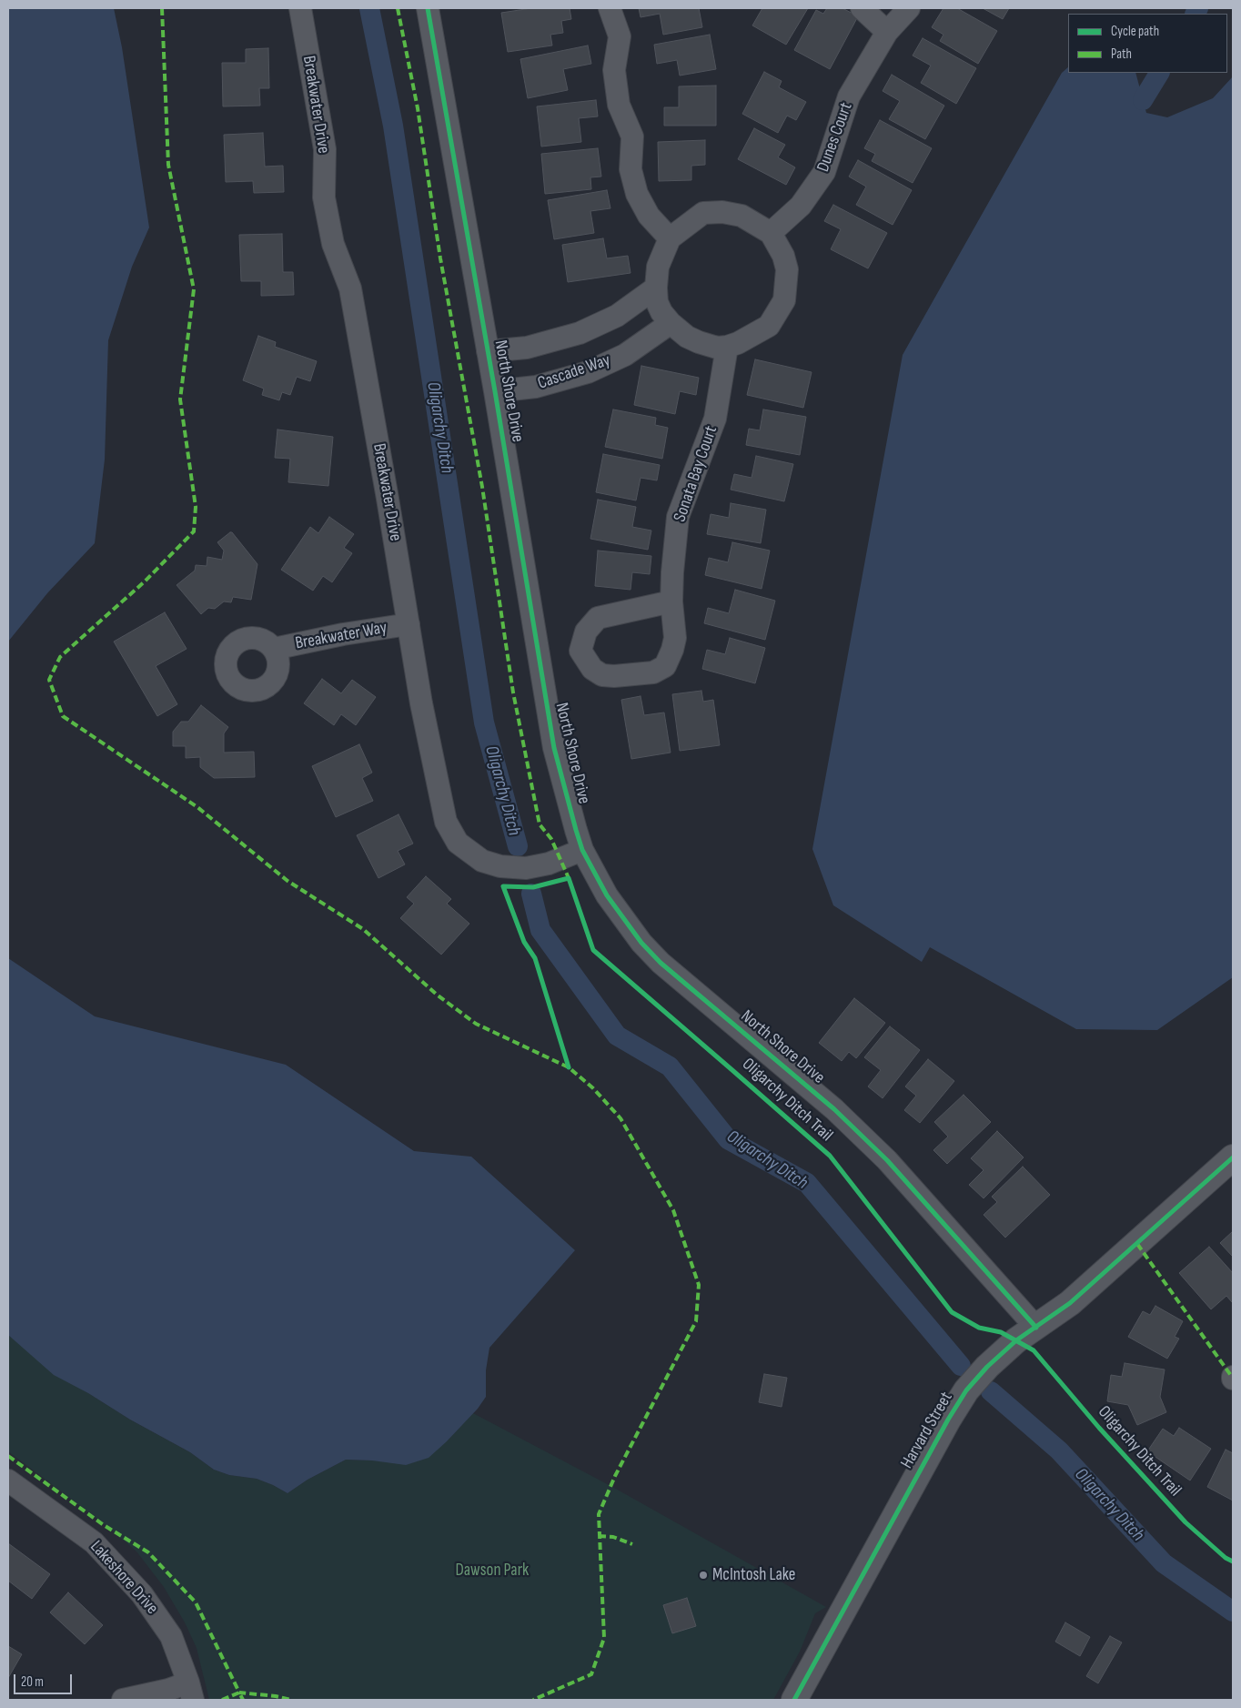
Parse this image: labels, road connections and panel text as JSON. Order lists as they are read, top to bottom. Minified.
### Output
{"streets":{"street":["Breakwater Drive","Dunes Court","Cascade Way","North Shore Drive","Sonata Bay Court","Breakwater Way","Harvard Street","Lakeshore Drive"],"cycle path":["Oligarchy Ditch Trail"]},"crossings":[["Breakwater Drive","North Shore Drive"],["Breakwater Drive","Breakwater Way"],["Dunes Court","Cascade Way"],["Dunes Court","Sonata Bay Court"],["Cascade Way","North Shore Drive"],["Cascade Way","Sonata Bay Court"],["North Shore Drive","Harvard Street"]],"water":["Oligarchy Ditch"],"parks":["Dawson Park"],"places":["McIntosh Lake"],"legend":["Cycle path","Path"],"scale_bar":"20 m"}
